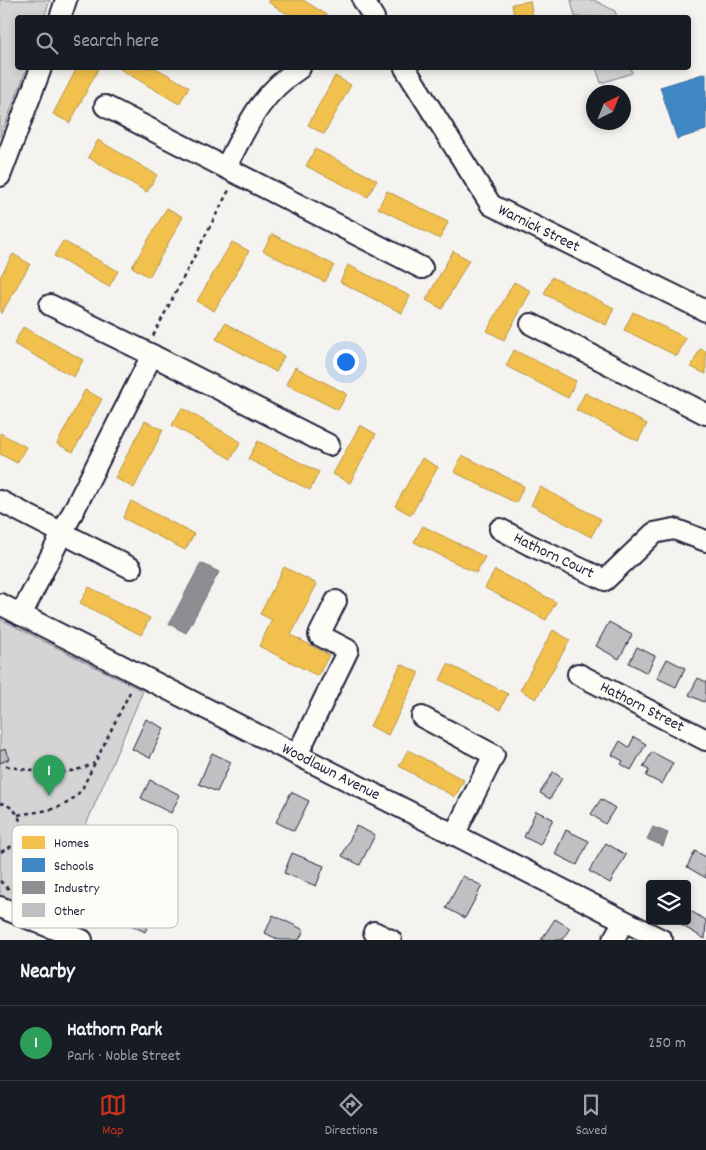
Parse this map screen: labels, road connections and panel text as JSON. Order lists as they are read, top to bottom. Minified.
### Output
{"streets":{"street":["Warnick Street","Hathorn Court","Hathorn Street","Woodlawn Avenue"]},"legend":["Homes","Schools","Industry","Other"],"north":"top right","page":{"search":"Search here","pins":"1","heading":"Nearby","list":[{"mark":"1","name":"Hathorn Park","note":"Park · Noble Street","value":"250 m"}],"nav":["Map","Directions","Saved"]}}
